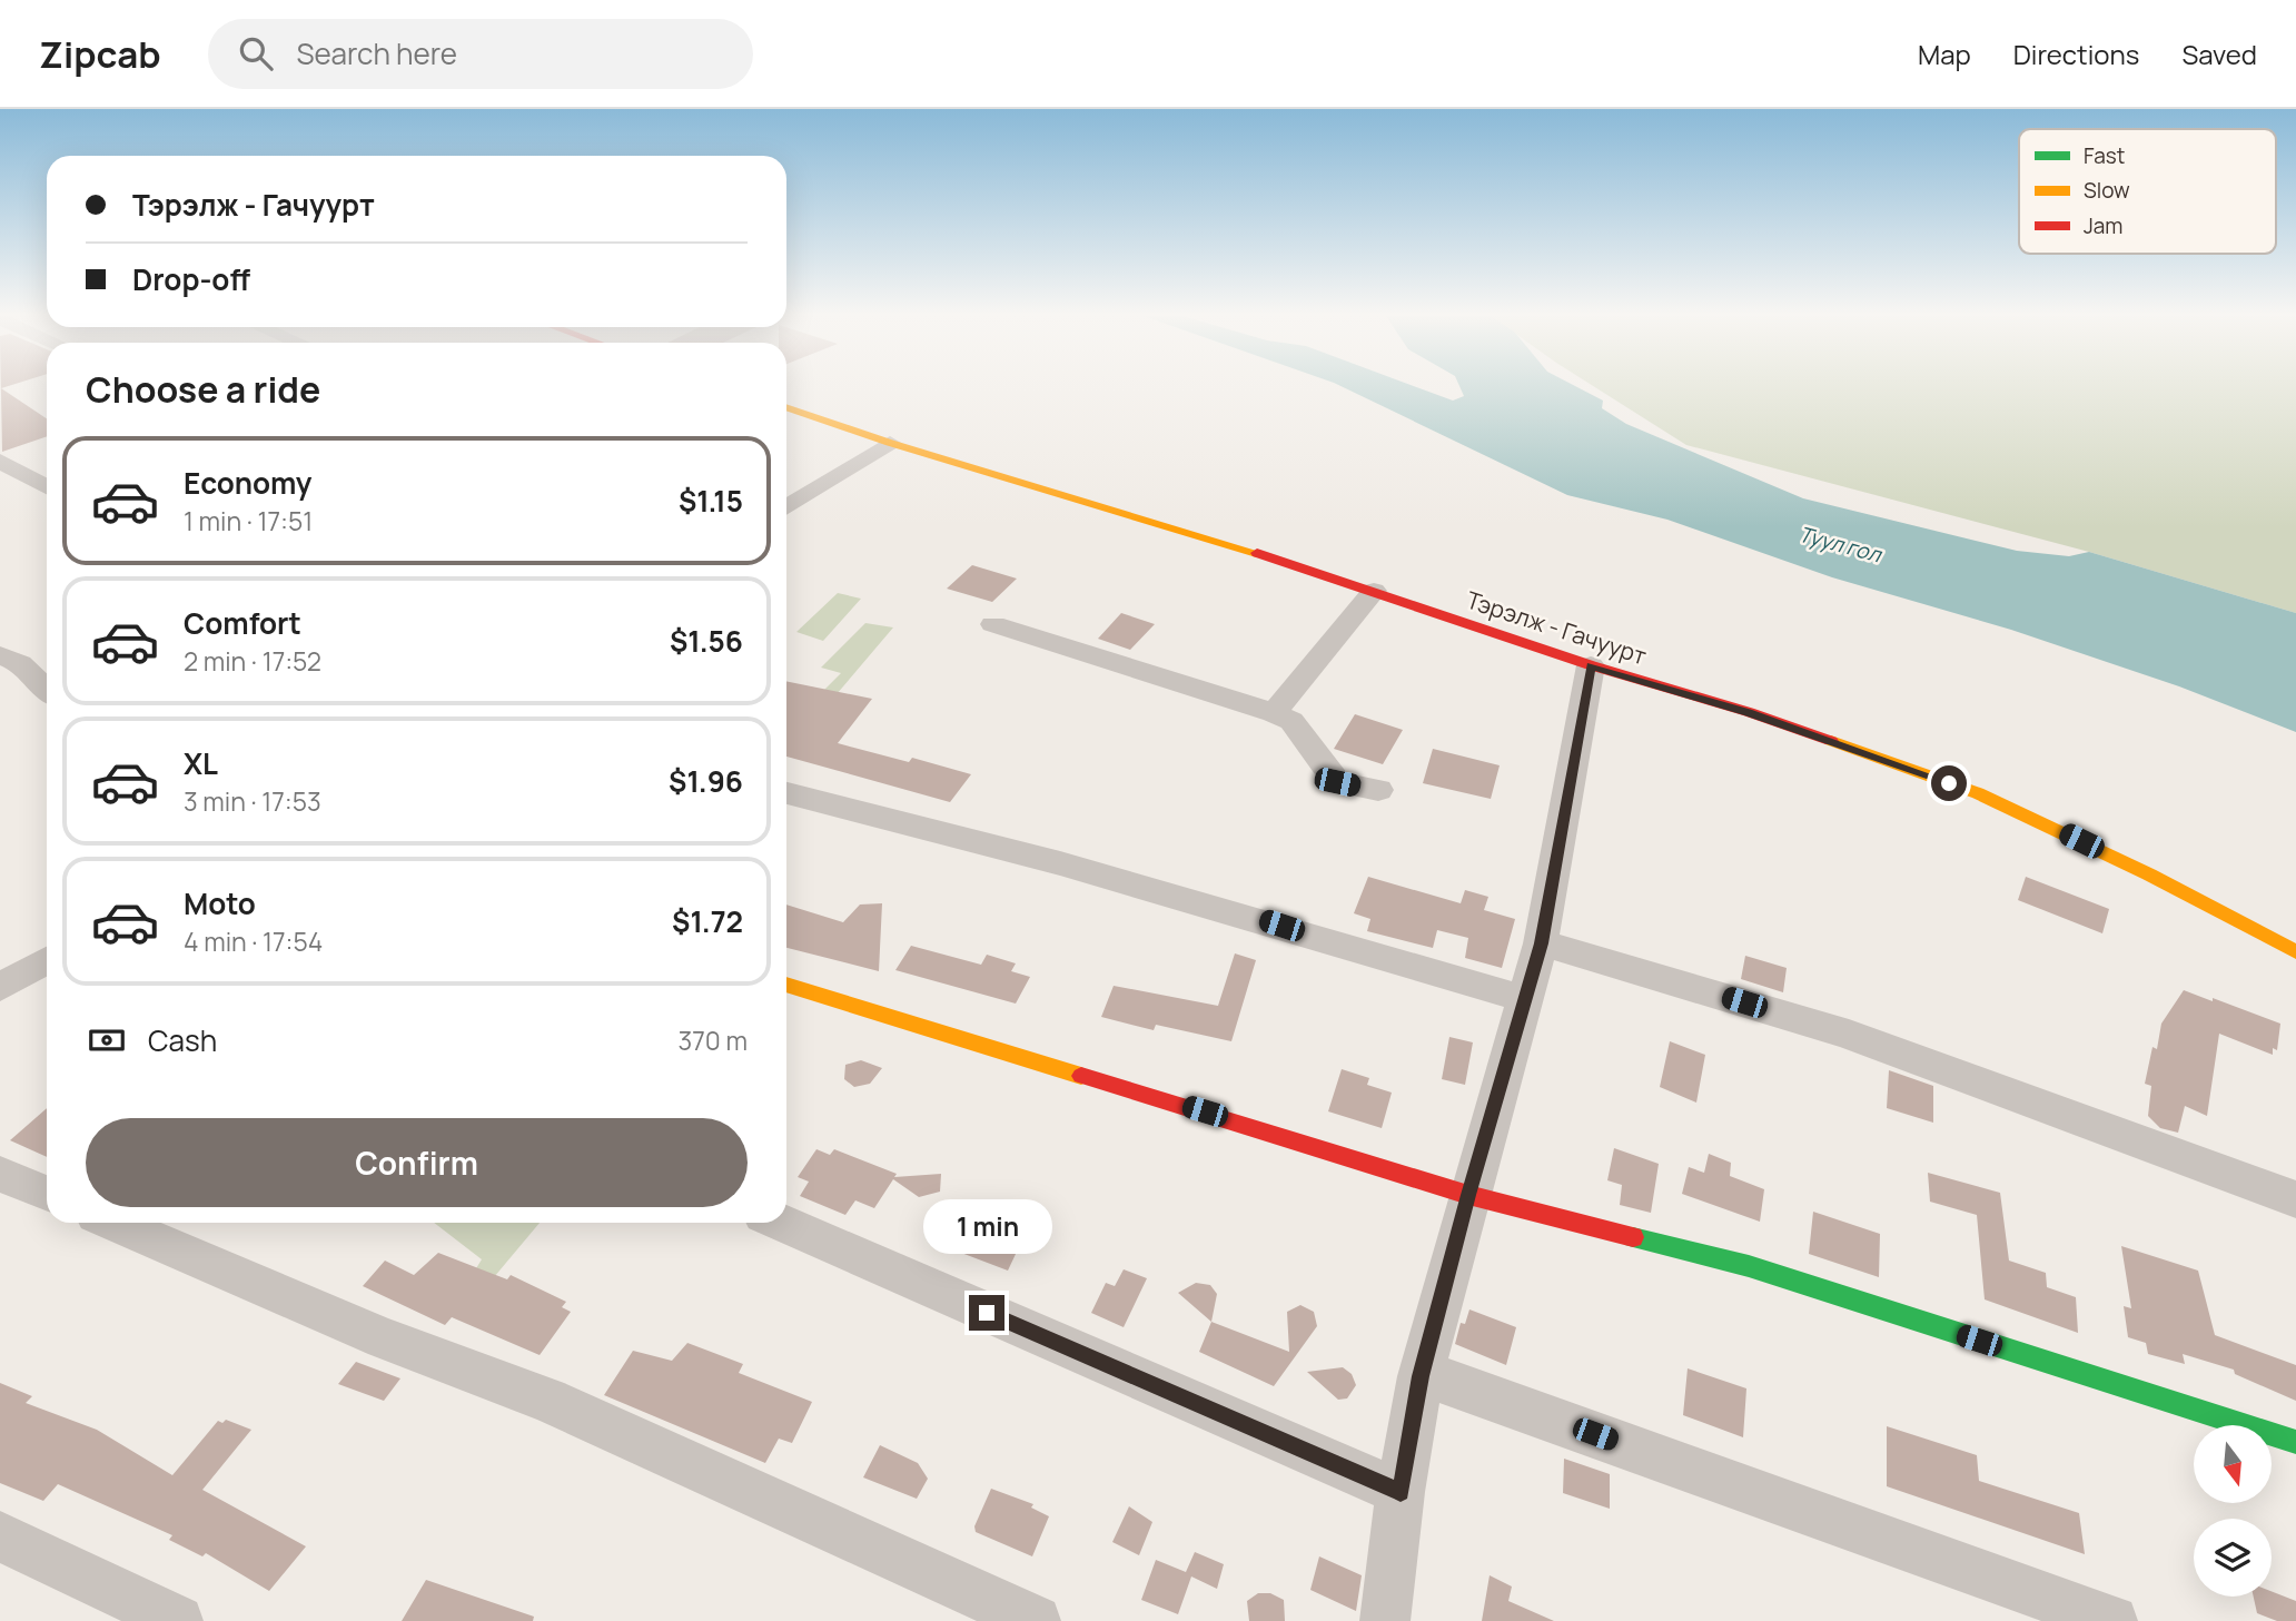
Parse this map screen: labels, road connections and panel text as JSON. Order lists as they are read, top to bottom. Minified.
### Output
{"streets":{"main road":["Тэрэлж - Гачуурт"]},"water":["Туул гол"],"legend":["Fast","Slow","Jam"],"north":"bottom","page":{"header":"Zipcab","search":"Search here","nav":["Map","Directions","Saved"],"banner":["Тэрэлж - Гачуурт","Drop-off"],"heading":"Choose a ride","list":[{"name":"Economy","note":"1 min · 17:51","value":"$1.15"},{"name":"Comfort","note":"2 min · 17:52","value":"$1.56"},{"name":"XL","note":"3 min · 17:53","value":"$1.96"},{"name":"Moto","note":"4 min · 17:54","value":"$1.72"}],"pay":["Cash","370 m"],"buttons":"Confirm","bubble":"1 min"}}
